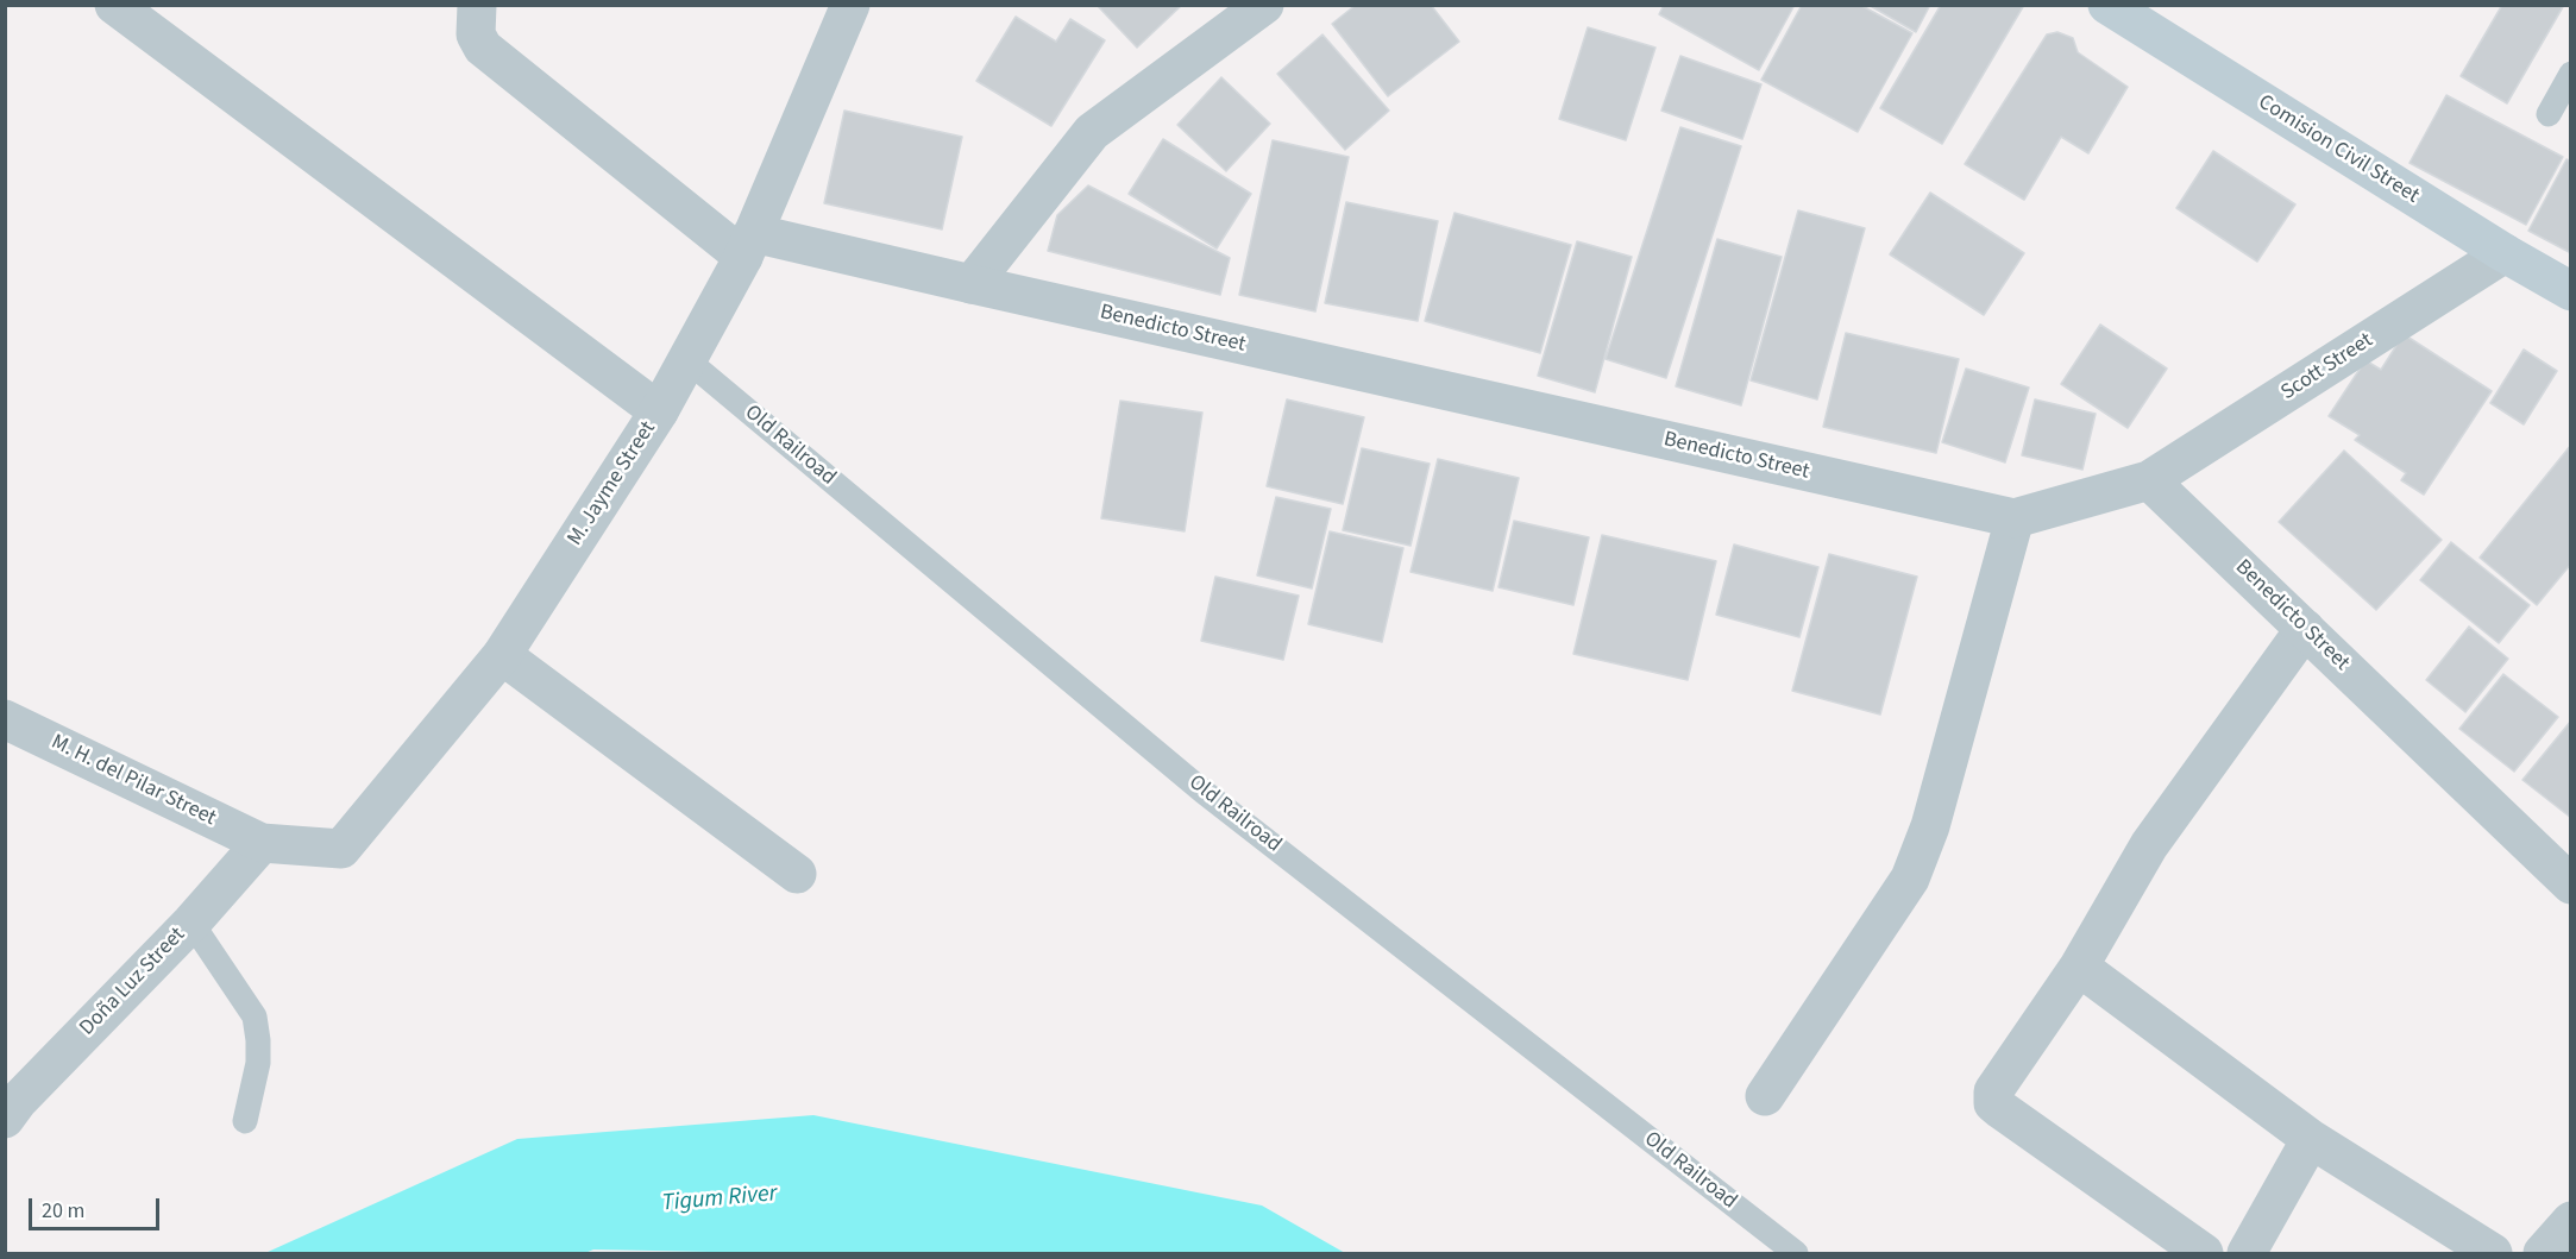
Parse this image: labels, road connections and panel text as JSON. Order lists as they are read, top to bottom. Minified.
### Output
{"streets":{"main road":["Comision Civil Street"],"street":["Benedicto Street","Scott Street","M. Jayme Street","M. H. del Pilar Street","Doña Luz Street"],"lane":["Old Railroad"]},"crossings":[["Comision Civil Street","Scott Street"],["Benedicto Street","Scott Street"],["Benedicto Street","M. Jayme Street"],["Old Railroad","M. Jayme Street"],["M. Jayme Street","M. H. del Pilar Street"],["M. Jayme Street","Doña Luz Street"],["M. H. del Pilar Street","Doña Luz Street"]],"water":["Tigum River"],"scale_bar":"20 m"}
